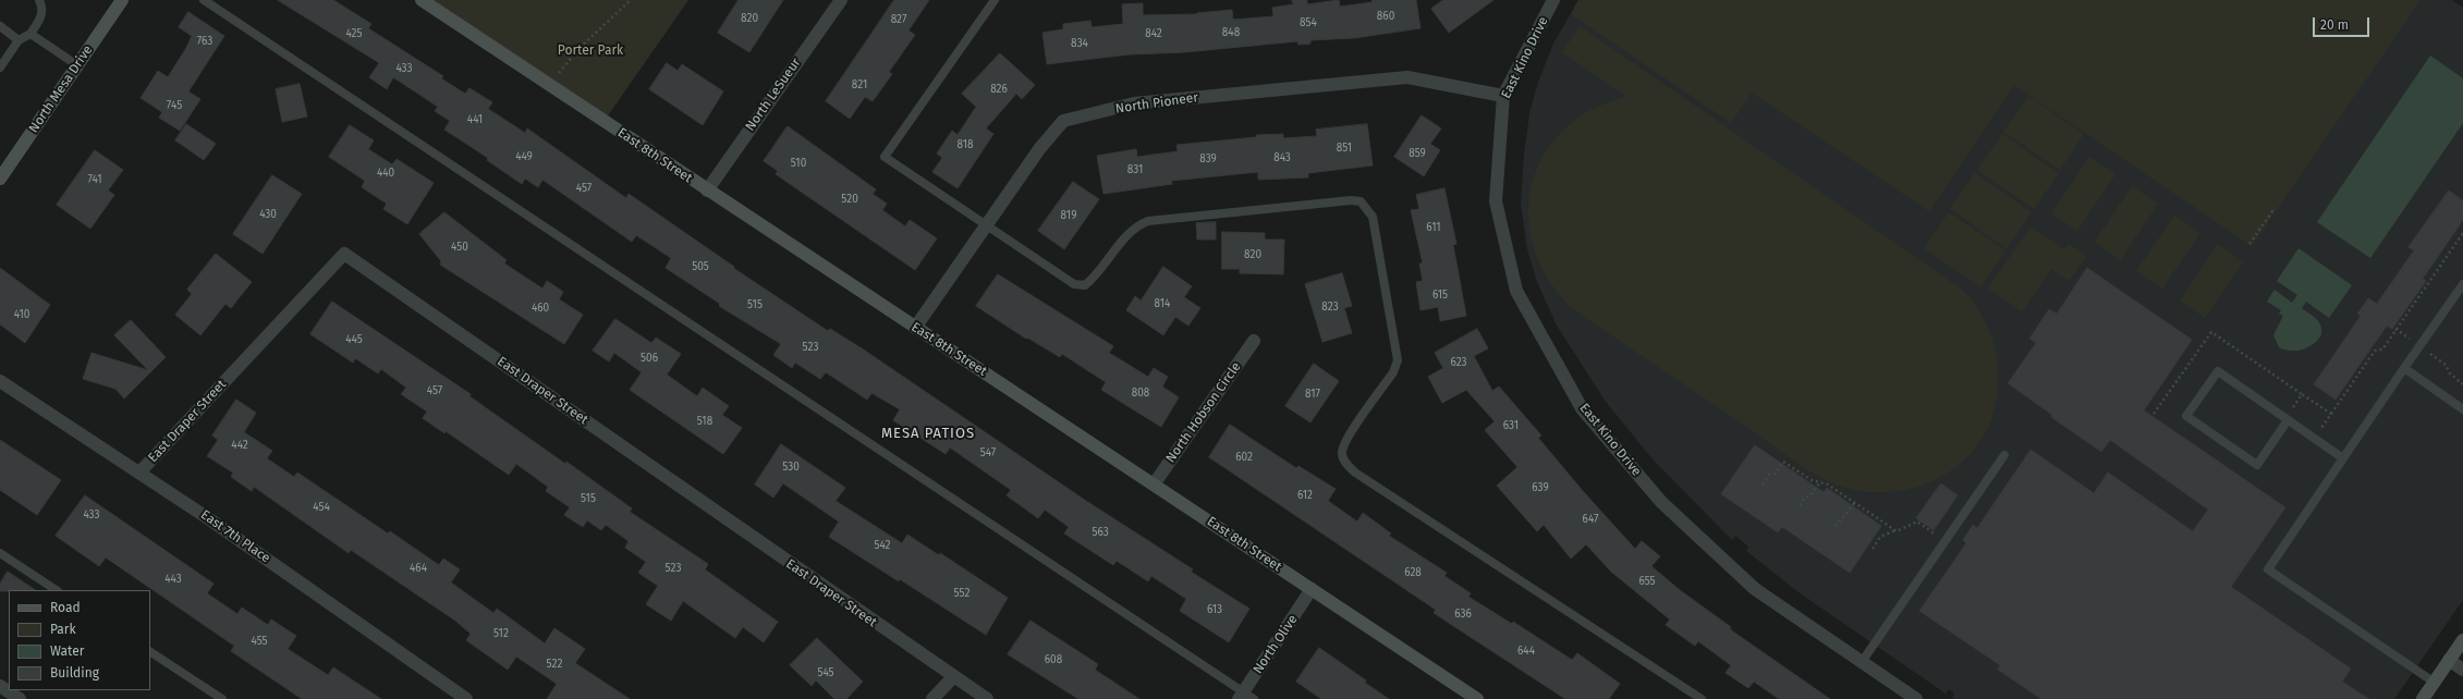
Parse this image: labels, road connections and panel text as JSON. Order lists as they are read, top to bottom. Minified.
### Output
{"streets":{"street":["East Kino Drive","North Mesa Drive","North LeSueur","North Pioneer","East 8th Street","East Draper Street","North Hobson Circle","East 7th Place","North Olive"]},"crossings":[["East Kino Drive","North Pioneer"],["North LeSueur","East 8th Street"],["North Pioneer","East 8th Street"],["East 8th Street","North Hobson Circle"],["East 8th Street","North Olive"],["East Draper Street","East 7th Place"]],"districts":["MESA PATIOS"],"parks":["Porter Park"],"house_numbers":["860","820","827","854","848","425","842","763","834","433","821","826","745","441","818","851","859","449","843","839","510","831","440","741","457","520","430","819","611","450","820","505","615","814","515","823","460","410","445","523","506","623","457","808","817","518","631","442","547","602","530","639","612","515","454","433","647","563","542","464","523","628","443","655","552","613","636","512","455","644","608","522","545"],"legend":["Road","Park","Water","Building"],"scale_bar":"20 m"}
